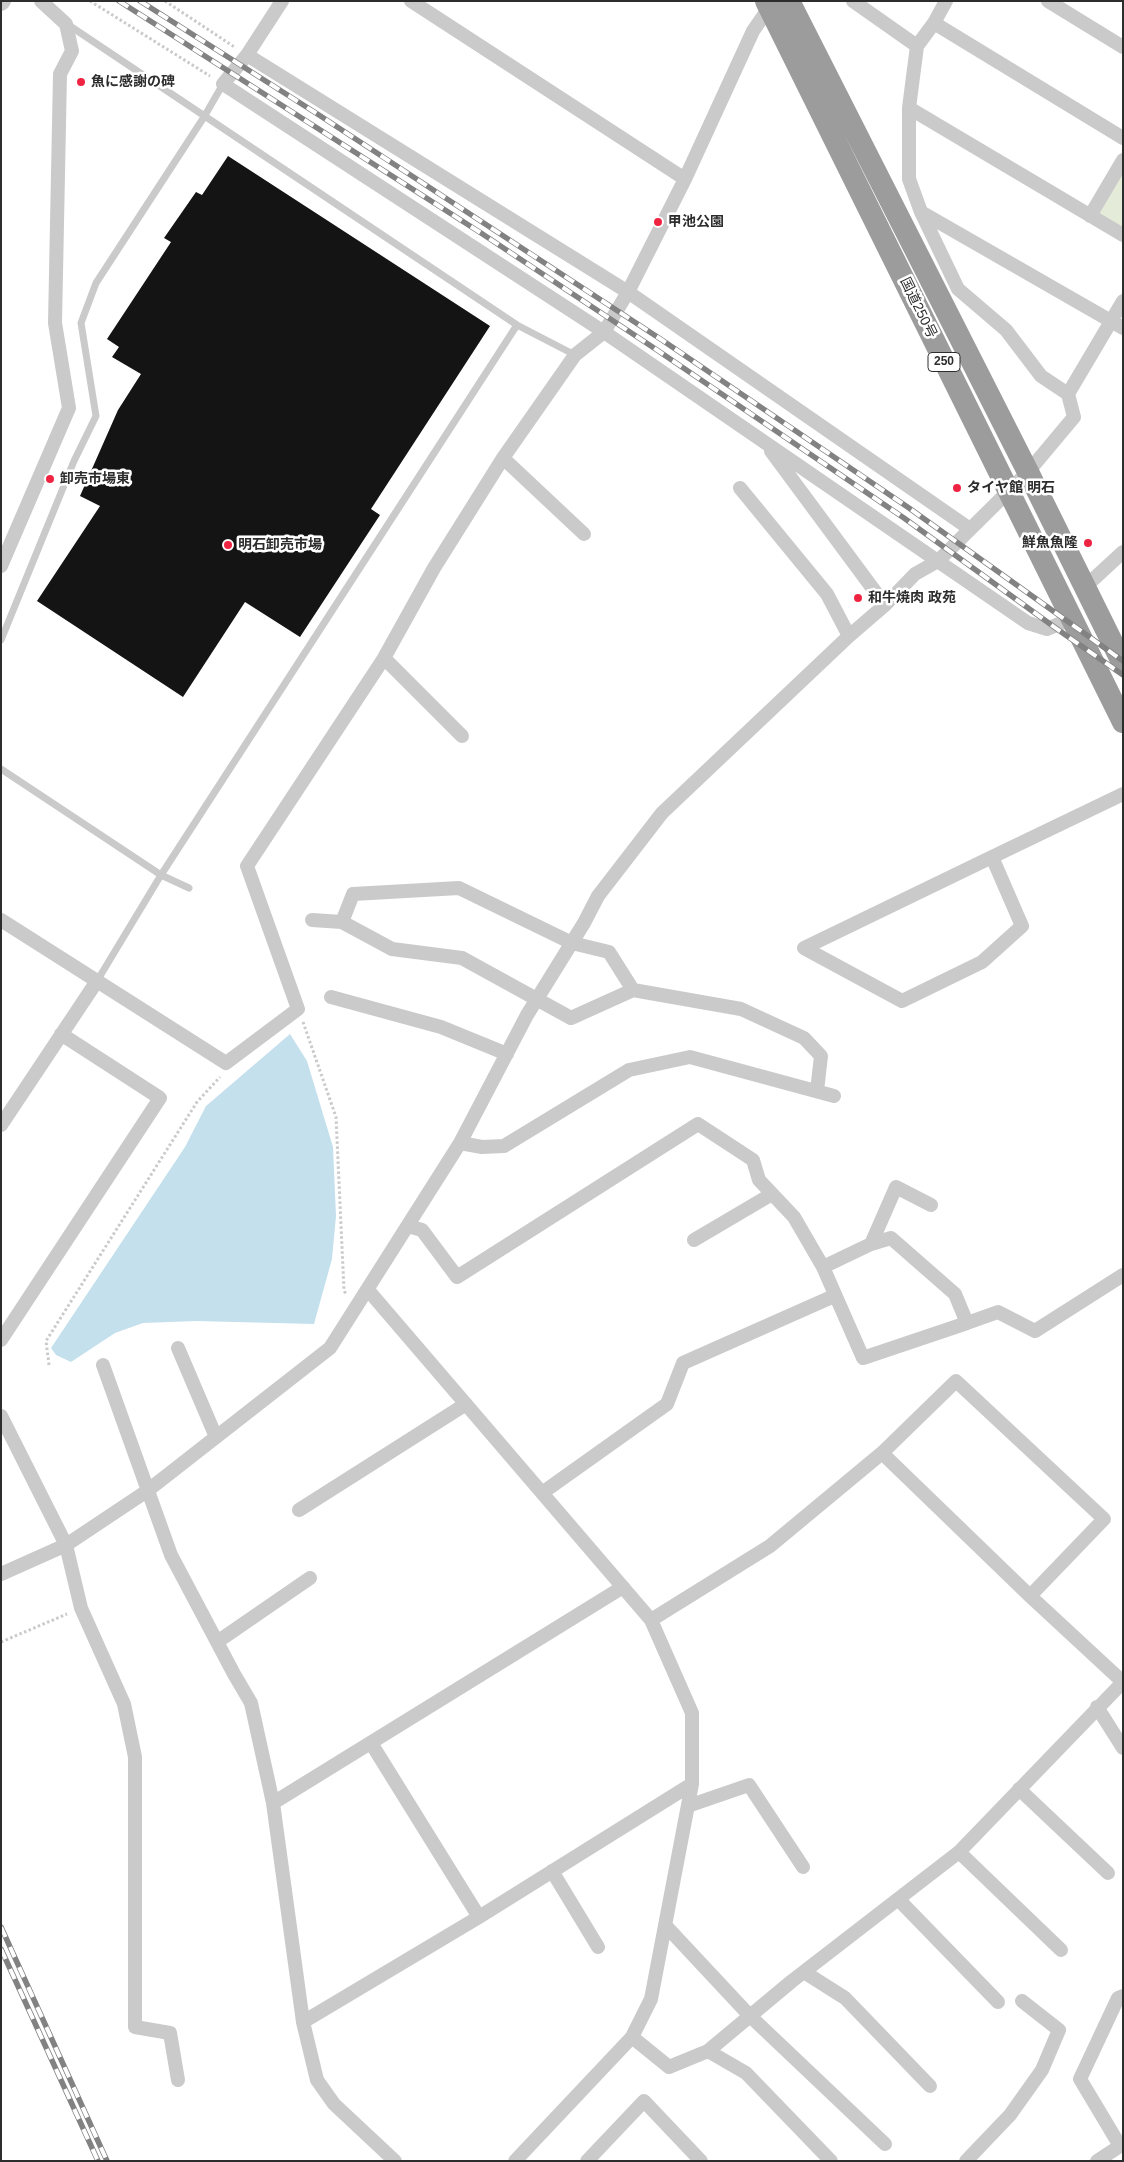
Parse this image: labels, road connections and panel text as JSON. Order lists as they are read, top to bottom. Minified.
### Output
{"streets":{"highway":["国道250号","250"]},"places":["魚に感謝の碑","甲池公園","卸売市場東","タイヤ館 明石","鮮魚魚隆","明石卸売市場","和牛焼肉 政苑"]}
